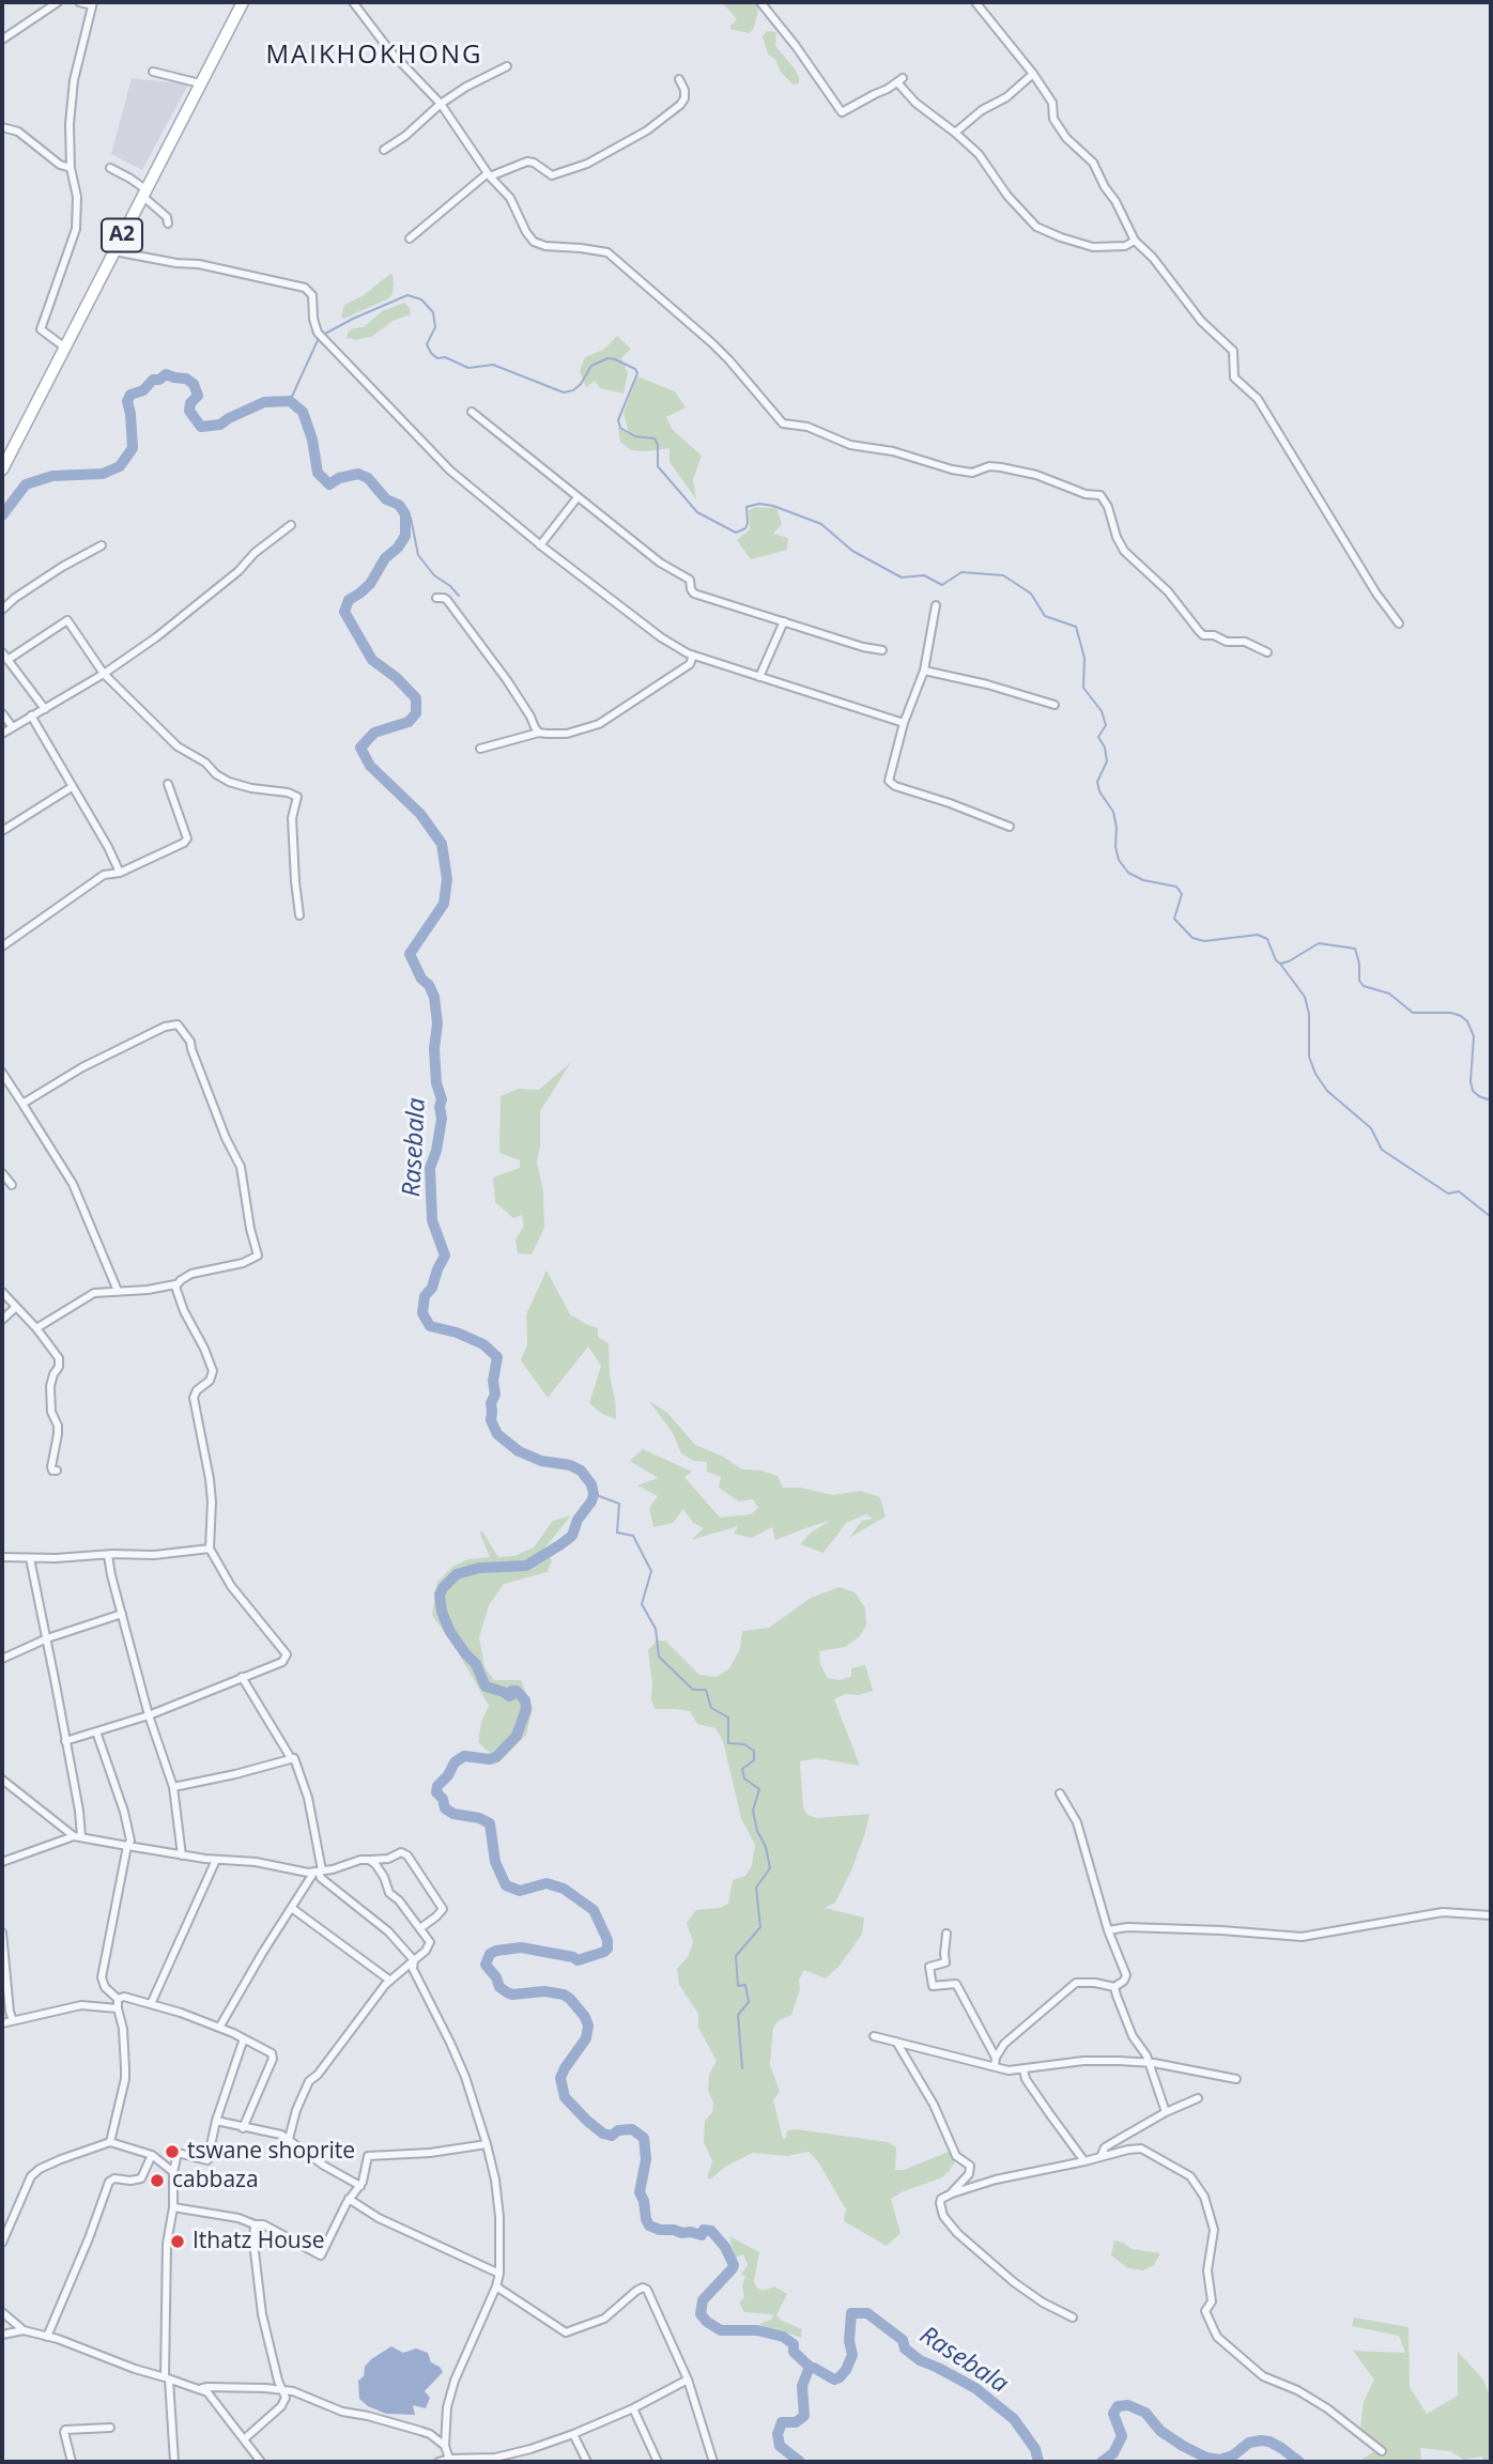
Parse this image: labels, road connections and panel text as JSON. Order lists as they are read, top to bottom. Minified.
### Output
{"streets":{"main road":["A2"]},"districts":["MAIKHOKHONG"],"water":["Rasebala"],"places":["tswane shoprite","cabbaza","Ithatz House"]}
